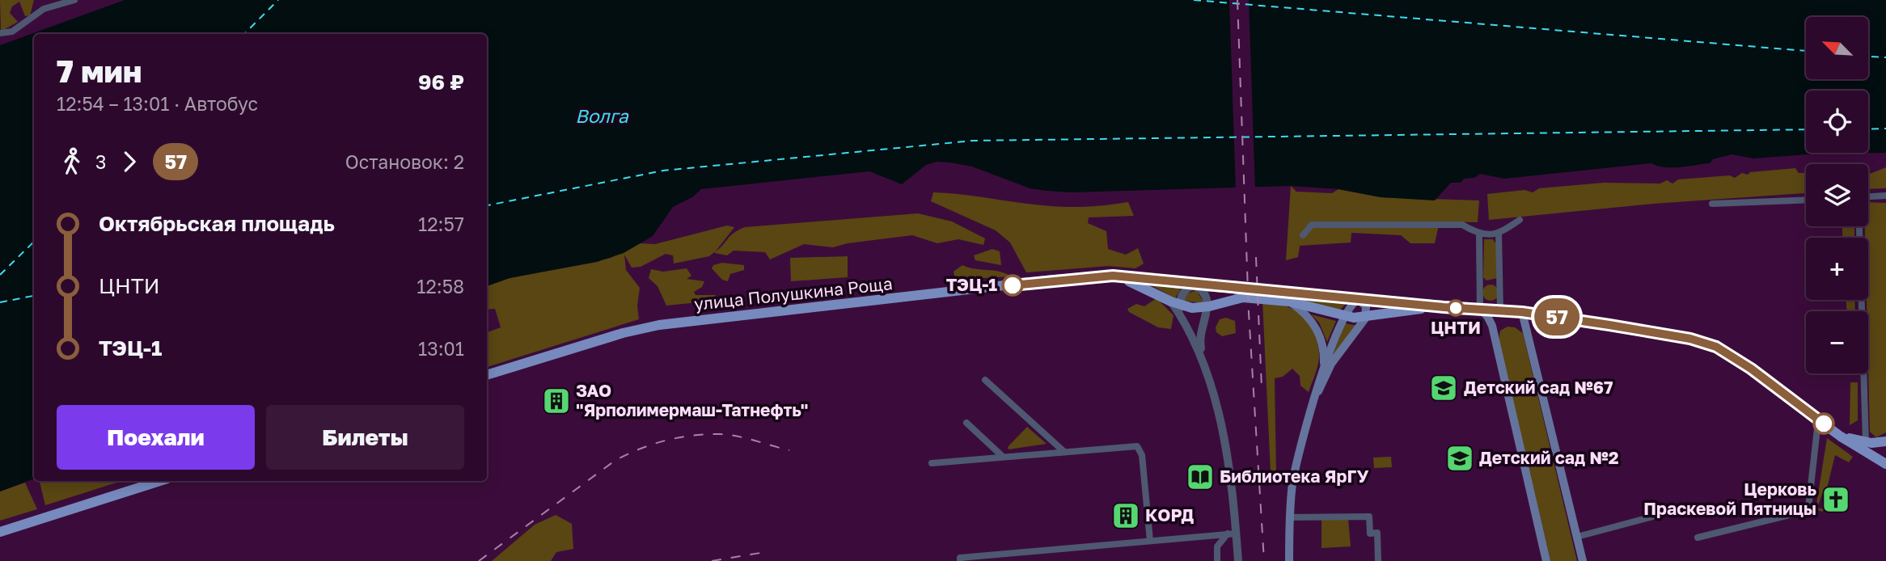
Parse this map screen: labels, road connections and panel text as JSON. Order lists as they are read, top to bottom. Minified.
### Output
{"streets":{"main road":["улица Полушкина Роща"]},"water":["Волга"],"places":{"other":["ТЭЦ-1","ЦНТИ"],"school or university":["Детский сад №67","Детский сад №2"],"building":["ЗАО \"Ярполимермаш-Татнефть\"","КОРД"],"library":["Библиотека ЯрГУ"],"church":["Церковь Праскевой Пятницы"]},"lines":["bus line 57"],"north":"top left","page":{"on_map":"57","map_buttons":["+","−"],"heading":["7 мин","12:54 – 13:01 · Автобус","96 ₽"],"legs":["3","57","Остановок: 2"],"list":[{"name":"Октябрьская площадь","value":"12:57"},{"name":"ЦНТИ","value":"12:58"},{"name":"ТЭЦ-1","value":"13:01"}],"buttons":["Поехали","Билеты"]}}
